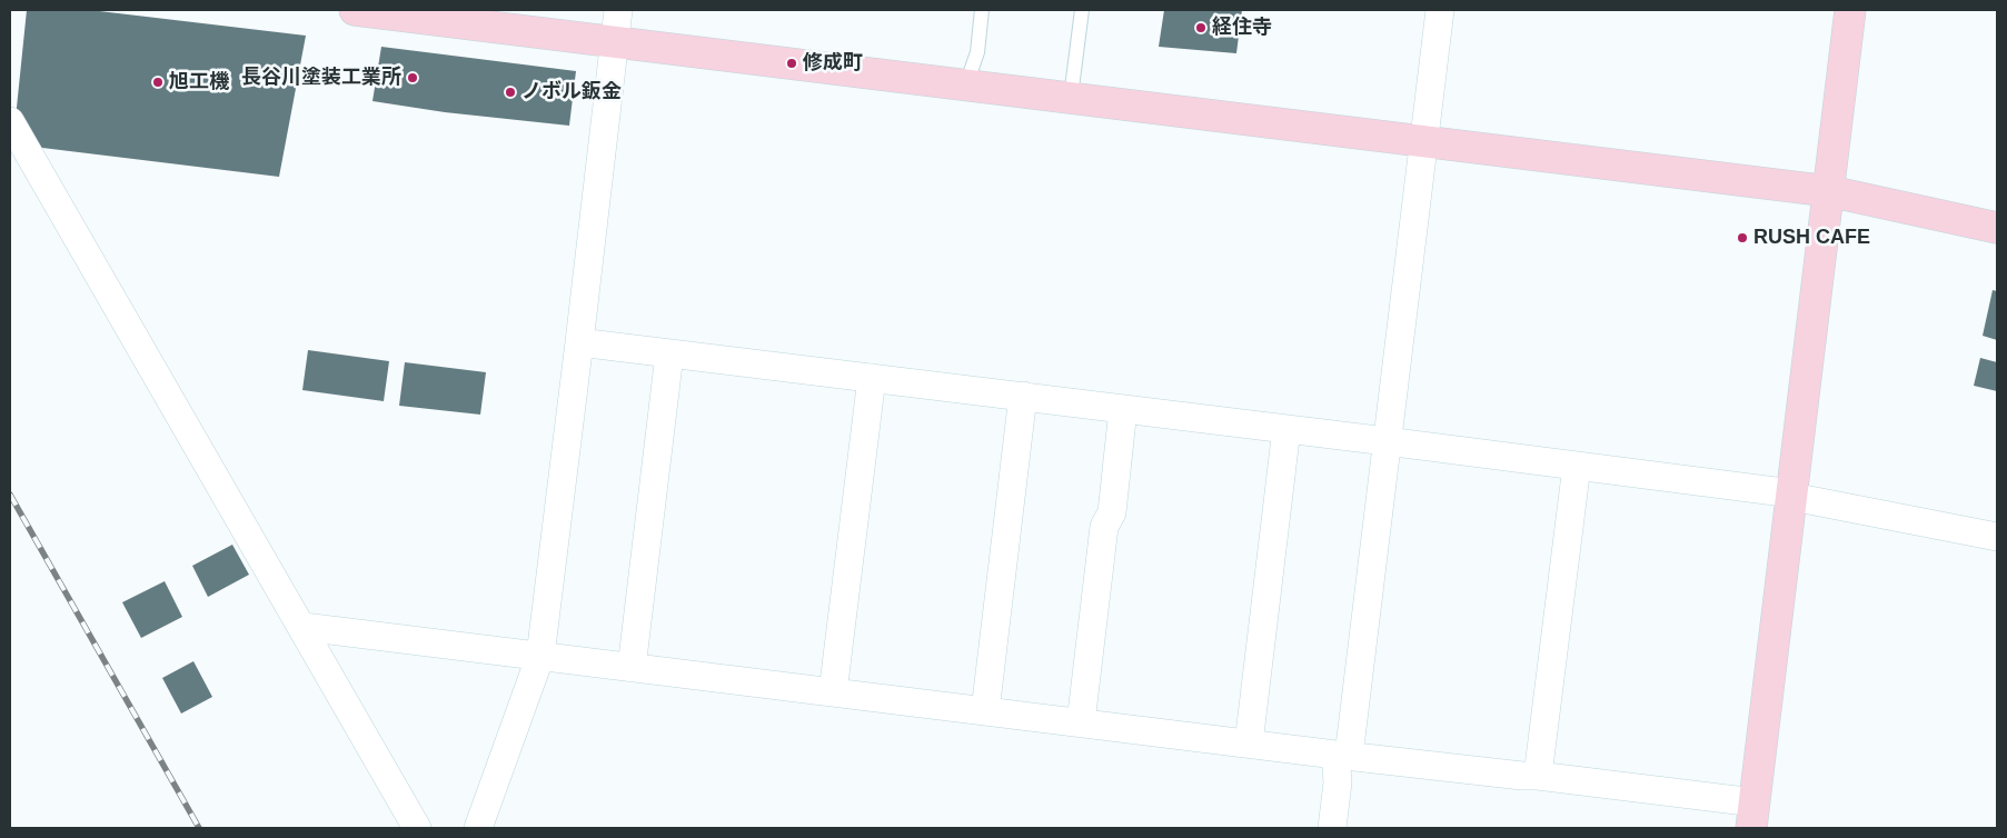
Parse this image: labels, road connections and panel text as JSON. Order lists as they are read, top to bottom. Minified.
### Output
{"places":["経住寺","修成町","長谷川塗装工業所","旭工機","ノボル鈑金","RUSH CAFE"]}
